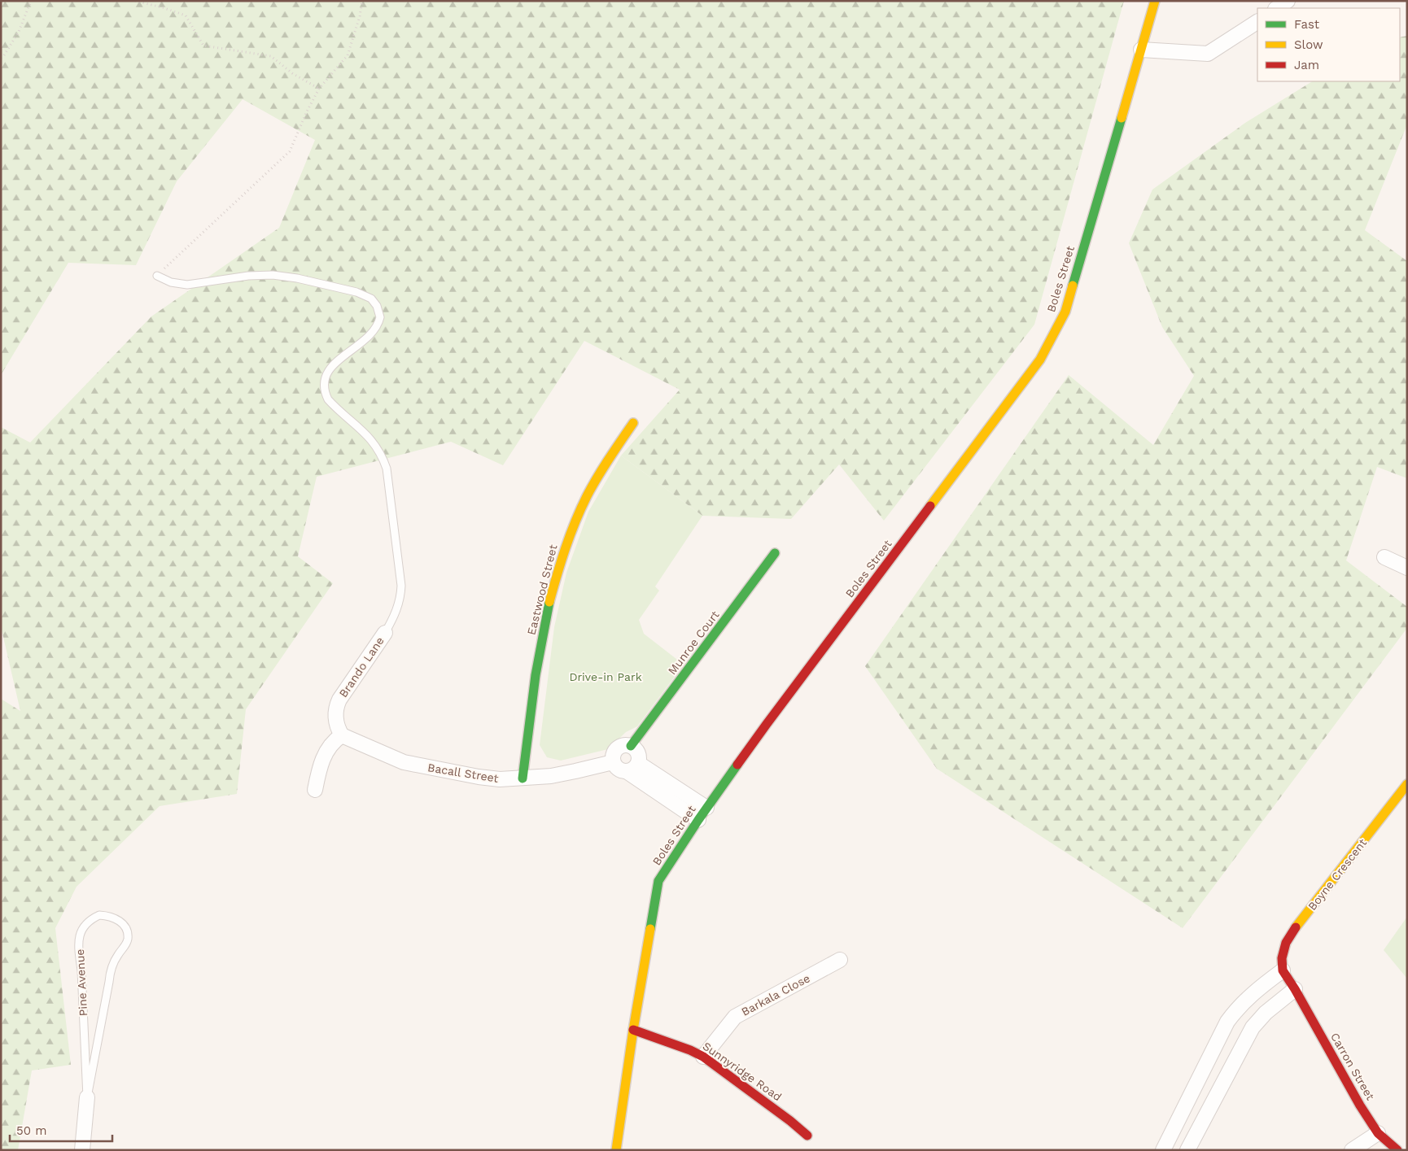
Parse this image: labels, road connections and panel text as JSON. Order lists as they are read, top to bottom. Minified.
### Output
{"streets":{"street":["Boles Street","Eastwood Street","Munroe Court","Brando Lane","Bacall Street","Boyne Crescent","Pine Avenue","Barkala Close","Carron Street","Sunnyridge Road"]},"crossings":[["Boles Street","Sunnyridge Road"],["Eastwood Street","Bacall Street"],["Munroe Court","Bacall Street"],["Brando Lane","Bacall Street"],["Barkala Close","Sunnyridge Road"]],"parks":["Drive-in Park"],"legend":["Fast","Slow","Jam"],"scale_bar":"50 m"}
